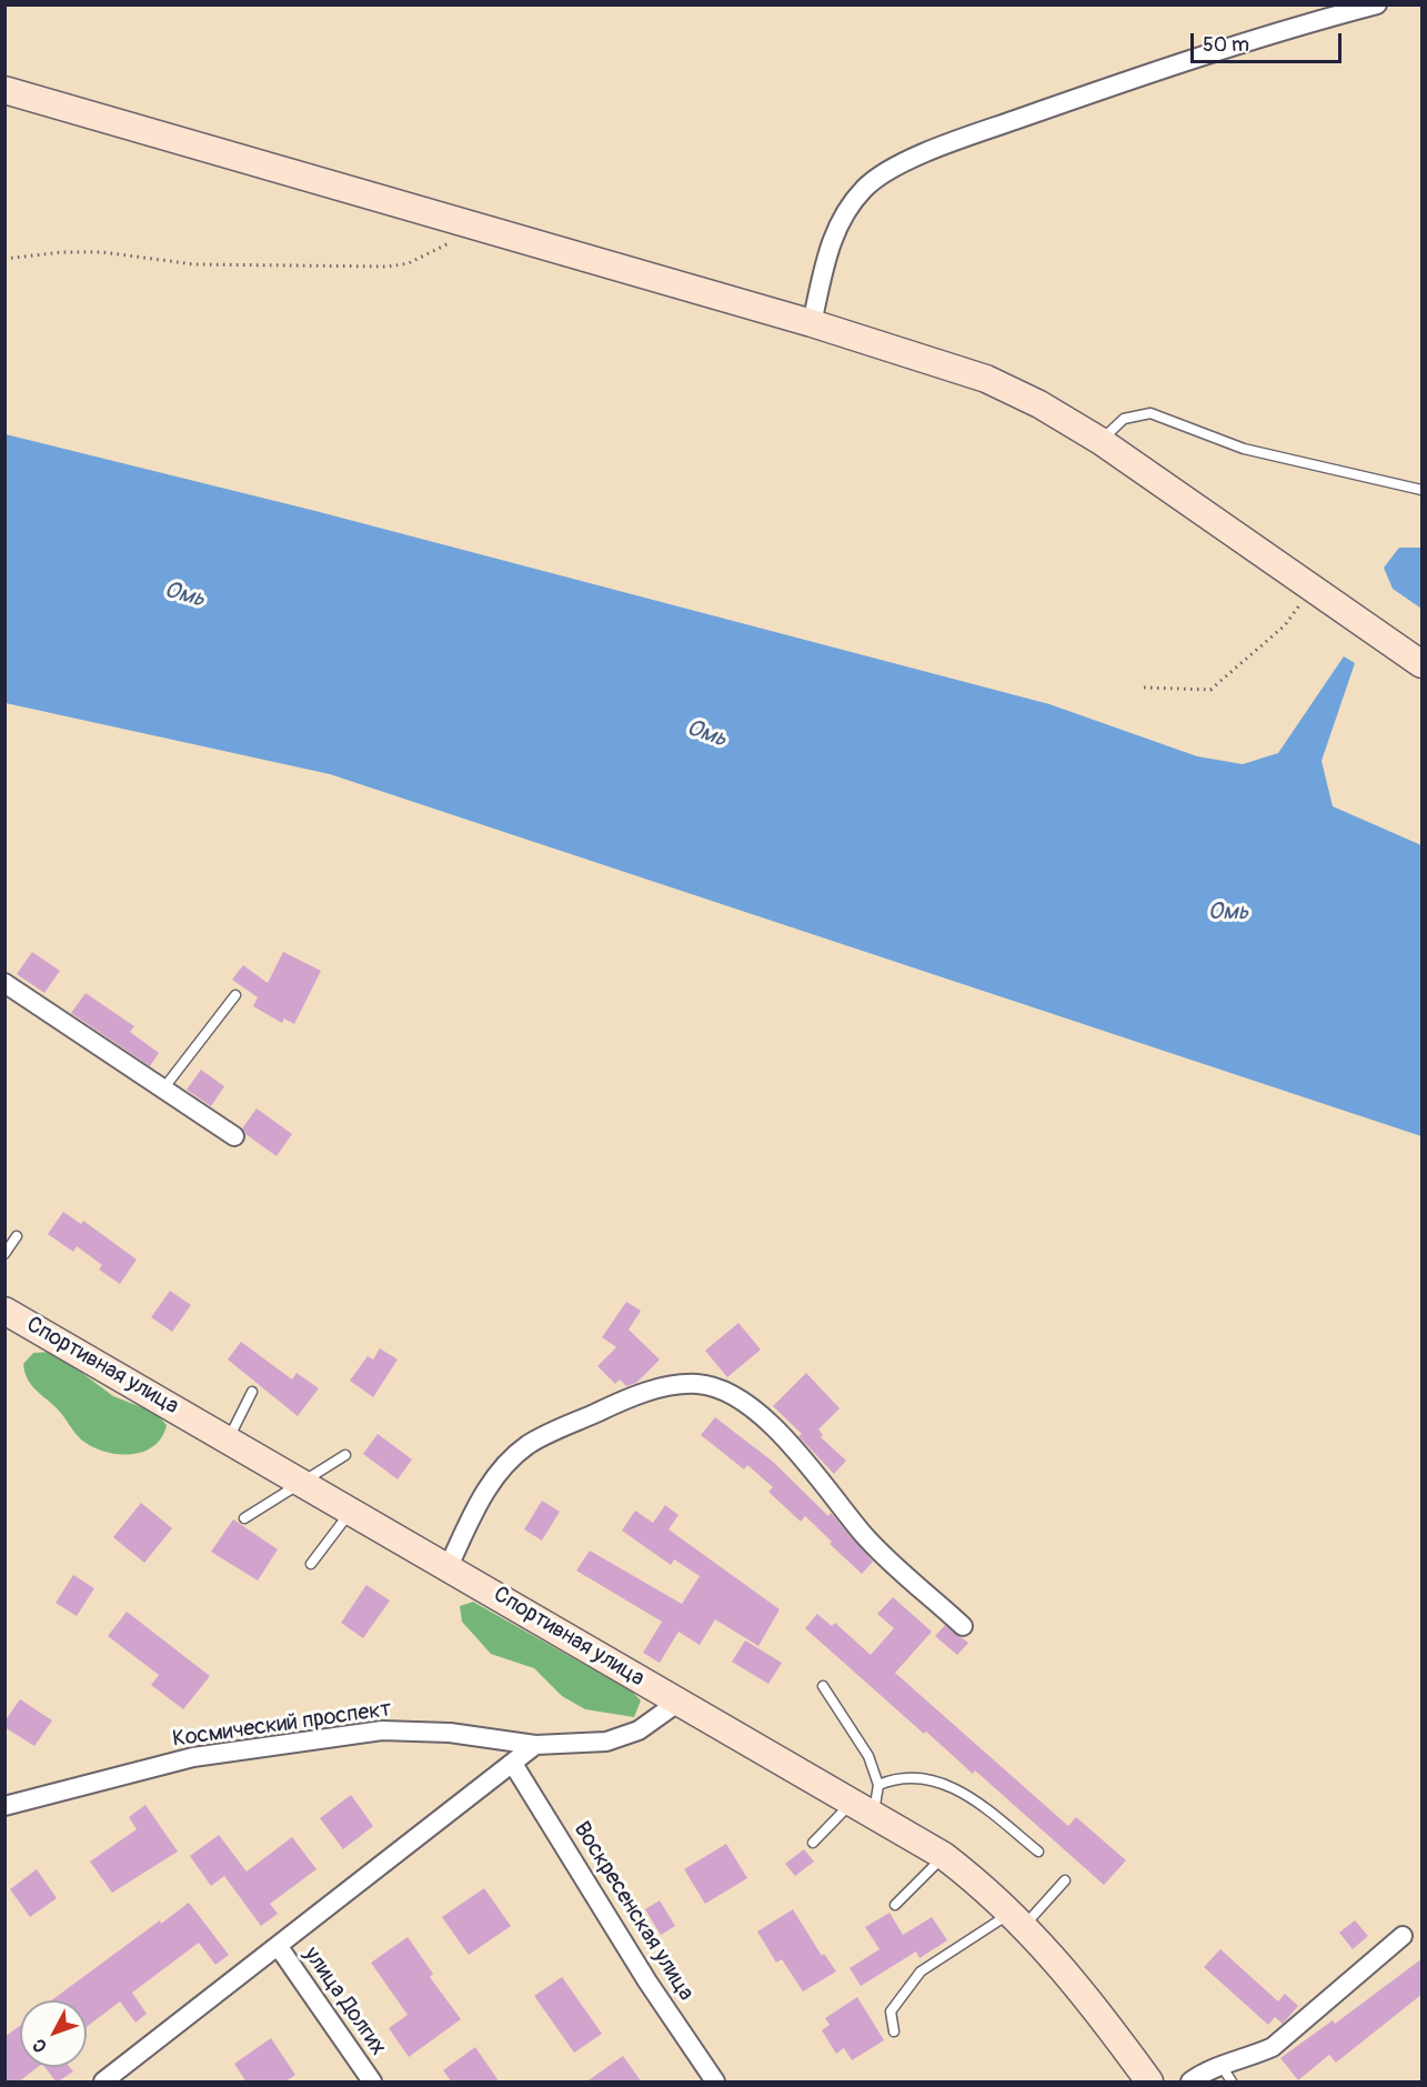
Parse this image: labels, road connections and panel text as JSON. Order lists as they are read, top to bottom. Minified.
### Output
{"streets":{"street":["Спортивная улица","Космический проспект","Воскресенская улица","улица Долгих"]},"crossings":[["Спортивная улица","Космический проспект"]],"water":["Омь"],"scale_bar":"50 m","north":"bottom left"}
